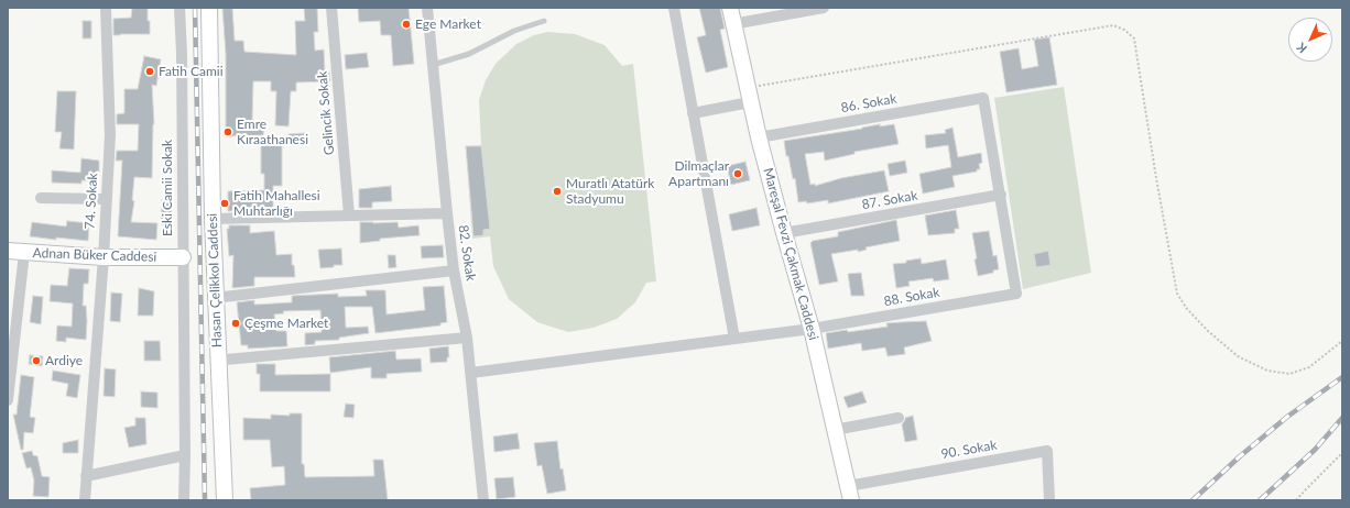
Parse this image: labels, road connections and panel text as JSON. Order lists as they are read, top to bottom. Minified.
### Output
{"streets":{"street":["86. Sokak","Gelincik Sokak","Eski Camii Sokak","87. Sokak","74. Sokak","82. Sokak","Mareşal Fevzi Çakmak Caddesi","Adnan Büker Caddesi","Hasan Çelikkol Caddesi","88. Sokak","90. Sokak"]},"crossings":[["86. Sokak","87. Sokak"],["86. Sokak","Mareşal Fevzi Çakmak Caddesi"],["86. Sokak","88. Sokak"],["Eski Camii Sokak","Adnan Büker Caddesi"],["87. Sokak","Mareşal Fevzi Çakmak Caddesi"],["87. Sokak","88. Sokak"],["74. Sokak","Adnan Büker Caddesi"],["82. Sokak","88. Sokak"],["Mareşal Fevzi Çakmak Caddesi","88. Sokak"],["Mareşal Fevzi Çakmak Caddesi","90. Sokak"]],"places":["Ege Market","Fatih Camii","Emre Kıraathanesi","Dilmaçlar Apartmanı","Muratlı Atatürk Stadyumu","Fatih Mahallesi Muhtarlığı","Çeşme Market","Ardiye"],"north":"bottom left"}
